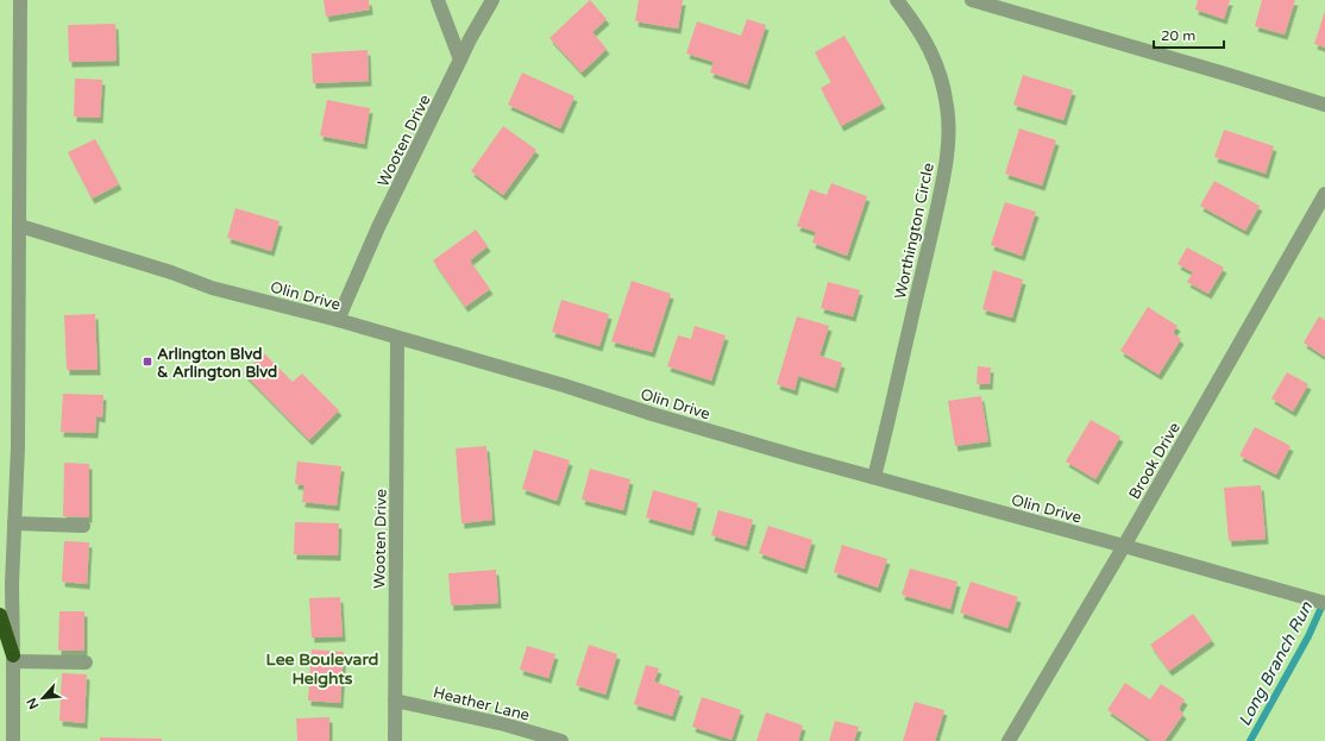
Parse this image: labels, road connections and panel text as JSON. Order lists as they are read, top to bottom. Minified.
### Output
{"streets":{"street":["Wooten Drive","Worthington Circle","Olin Drive","Brook Drive","Heather Lane"]},"crossings":[["Wooten Drive","Olin Drive"],["Wooten Drive","Heather Lane"],["Worthington Circle","Olin Drive"],["Olin Drive","Brook Drive"]],"districts":["Lee Boulevard Heights"],"water":["Long Branch Run"],"places":{"transit":["Arlington Blvd & Arlington Blvd"]},"scale_bar":"20 m","north":"bottom left"}
